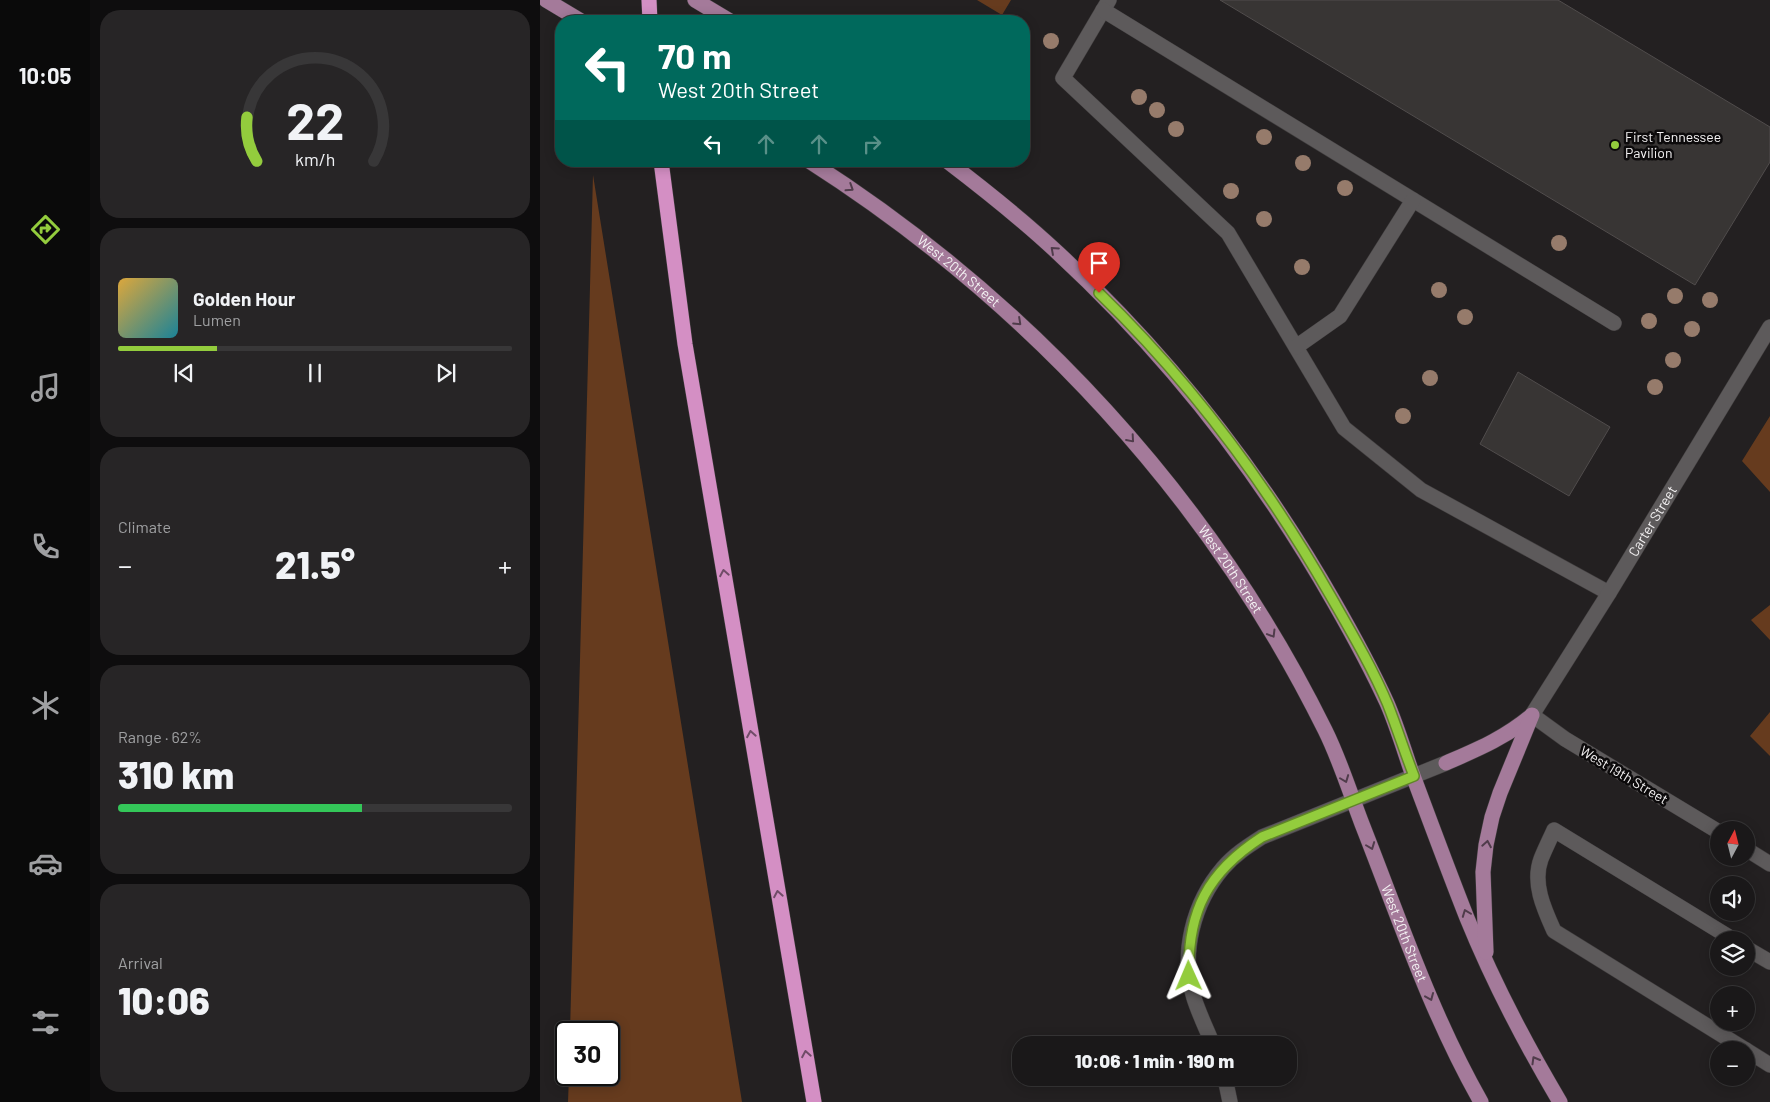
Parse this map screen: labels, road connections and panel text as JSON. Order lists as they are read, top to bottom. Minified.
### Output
{"streets":{"main road":["West 20th Street"],"street":["Carter Street","West 19th Street"]},"crossings":[["Carter Street","West 19th Street"]],"places":["First Tennessee Pavilion"],"north":"top","page":{"tabs":"10:05","turn":["70 m","West 20th Street"],"song":["Golden Hour","Lumen"],"tile":["Climate",["Range · 62%","310 km"],["Arrival","10:06"]],"heat":["−","21.5°","+"],"map_buttons":["+","−"],"limit":"30","trip":"10:06 · 1 min · 190 m","gauge":["22","km/h"]}}
